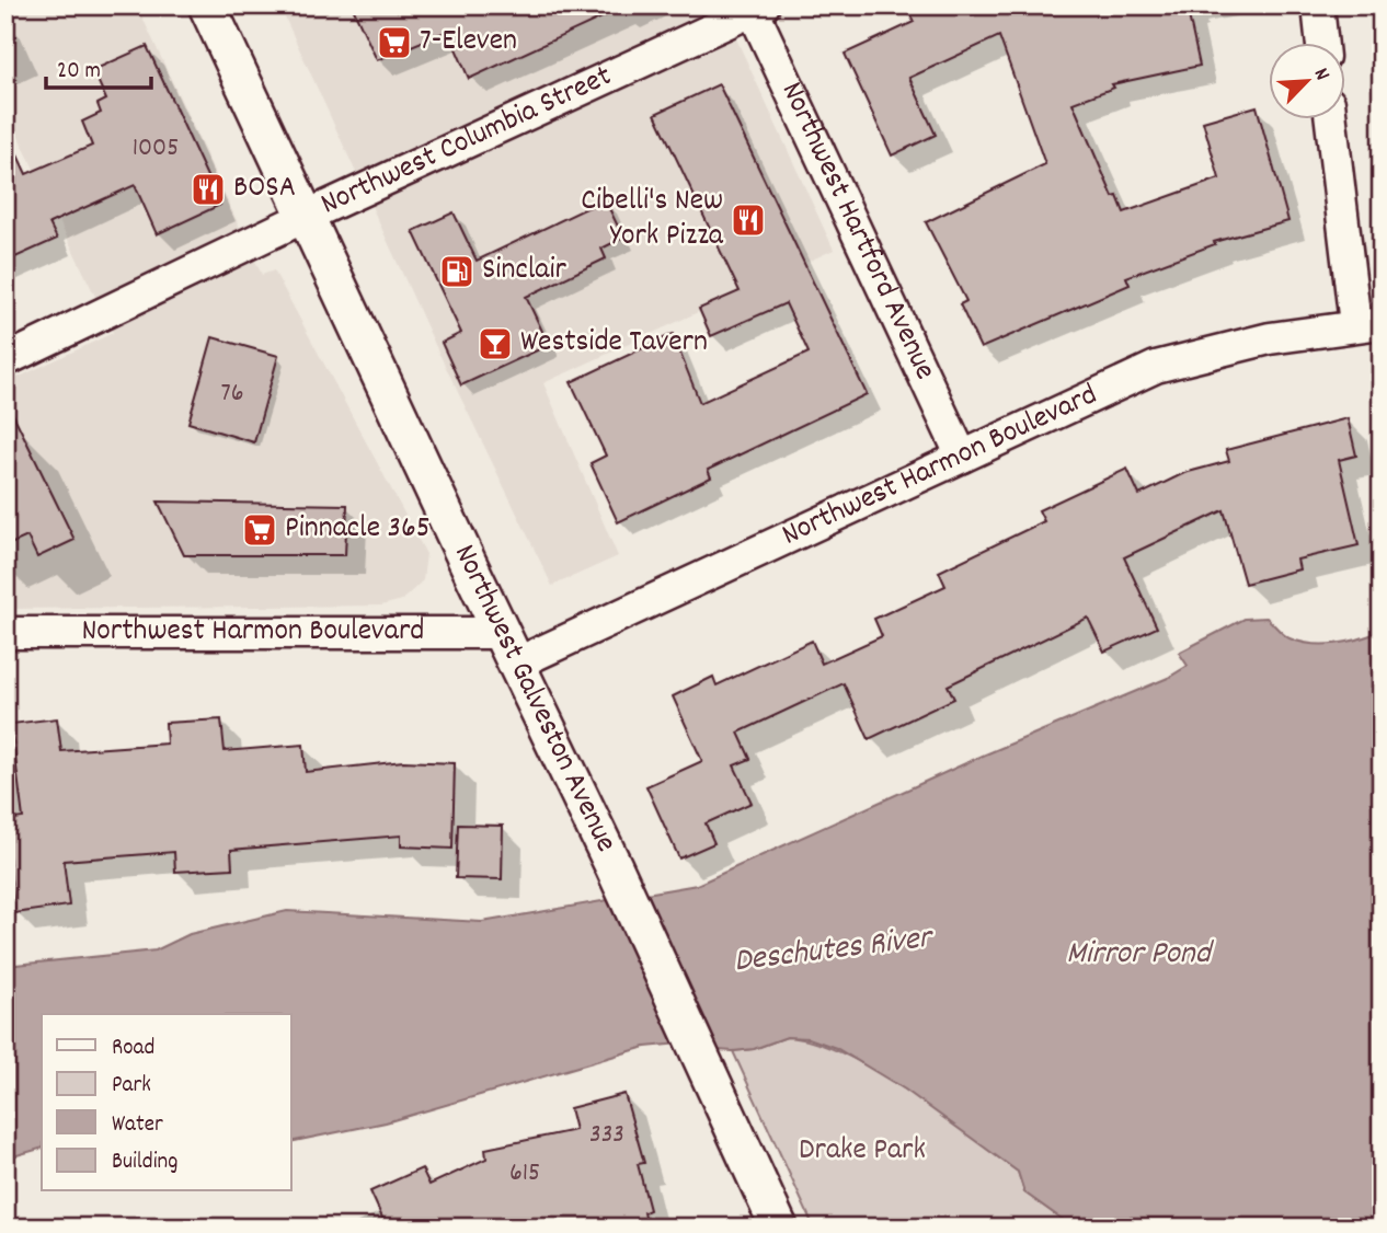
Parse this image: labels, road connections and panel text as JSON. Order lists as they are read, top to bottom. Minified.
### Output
{"streets":{"street":["Northwest Columbia Street","Northwest Hartford Avenue","Northwest Harmon Boulevard","Northwest Galveston Avenue"]},"crossings":[["Northwest Columbia Street","Northwest Hartford Avenue"],["Northwest Columbia Street","Northwest Galveston Avenue"],["Northwest Hartford Avenue","Northwest Harmon Boulevard"],["Northwest Harmon Boulevard","Northwest Galveston Avenue"]],"water":["Deschutes River","Mirror Pond"],"parks":["Drake Park"],"places":{"supermarket":["7-Eleven","Pinnacle 365"],"restaurant":["BOSA","Cibelli's New York Pizza"],"fuel station":["Sinclair"],"bar":["Westside Tavern"]},"house_numbers":["1005","76","333","615"],"legend":["Road","Park","Water","Building"],"scale_bar":"20 m","north":"top right"}
